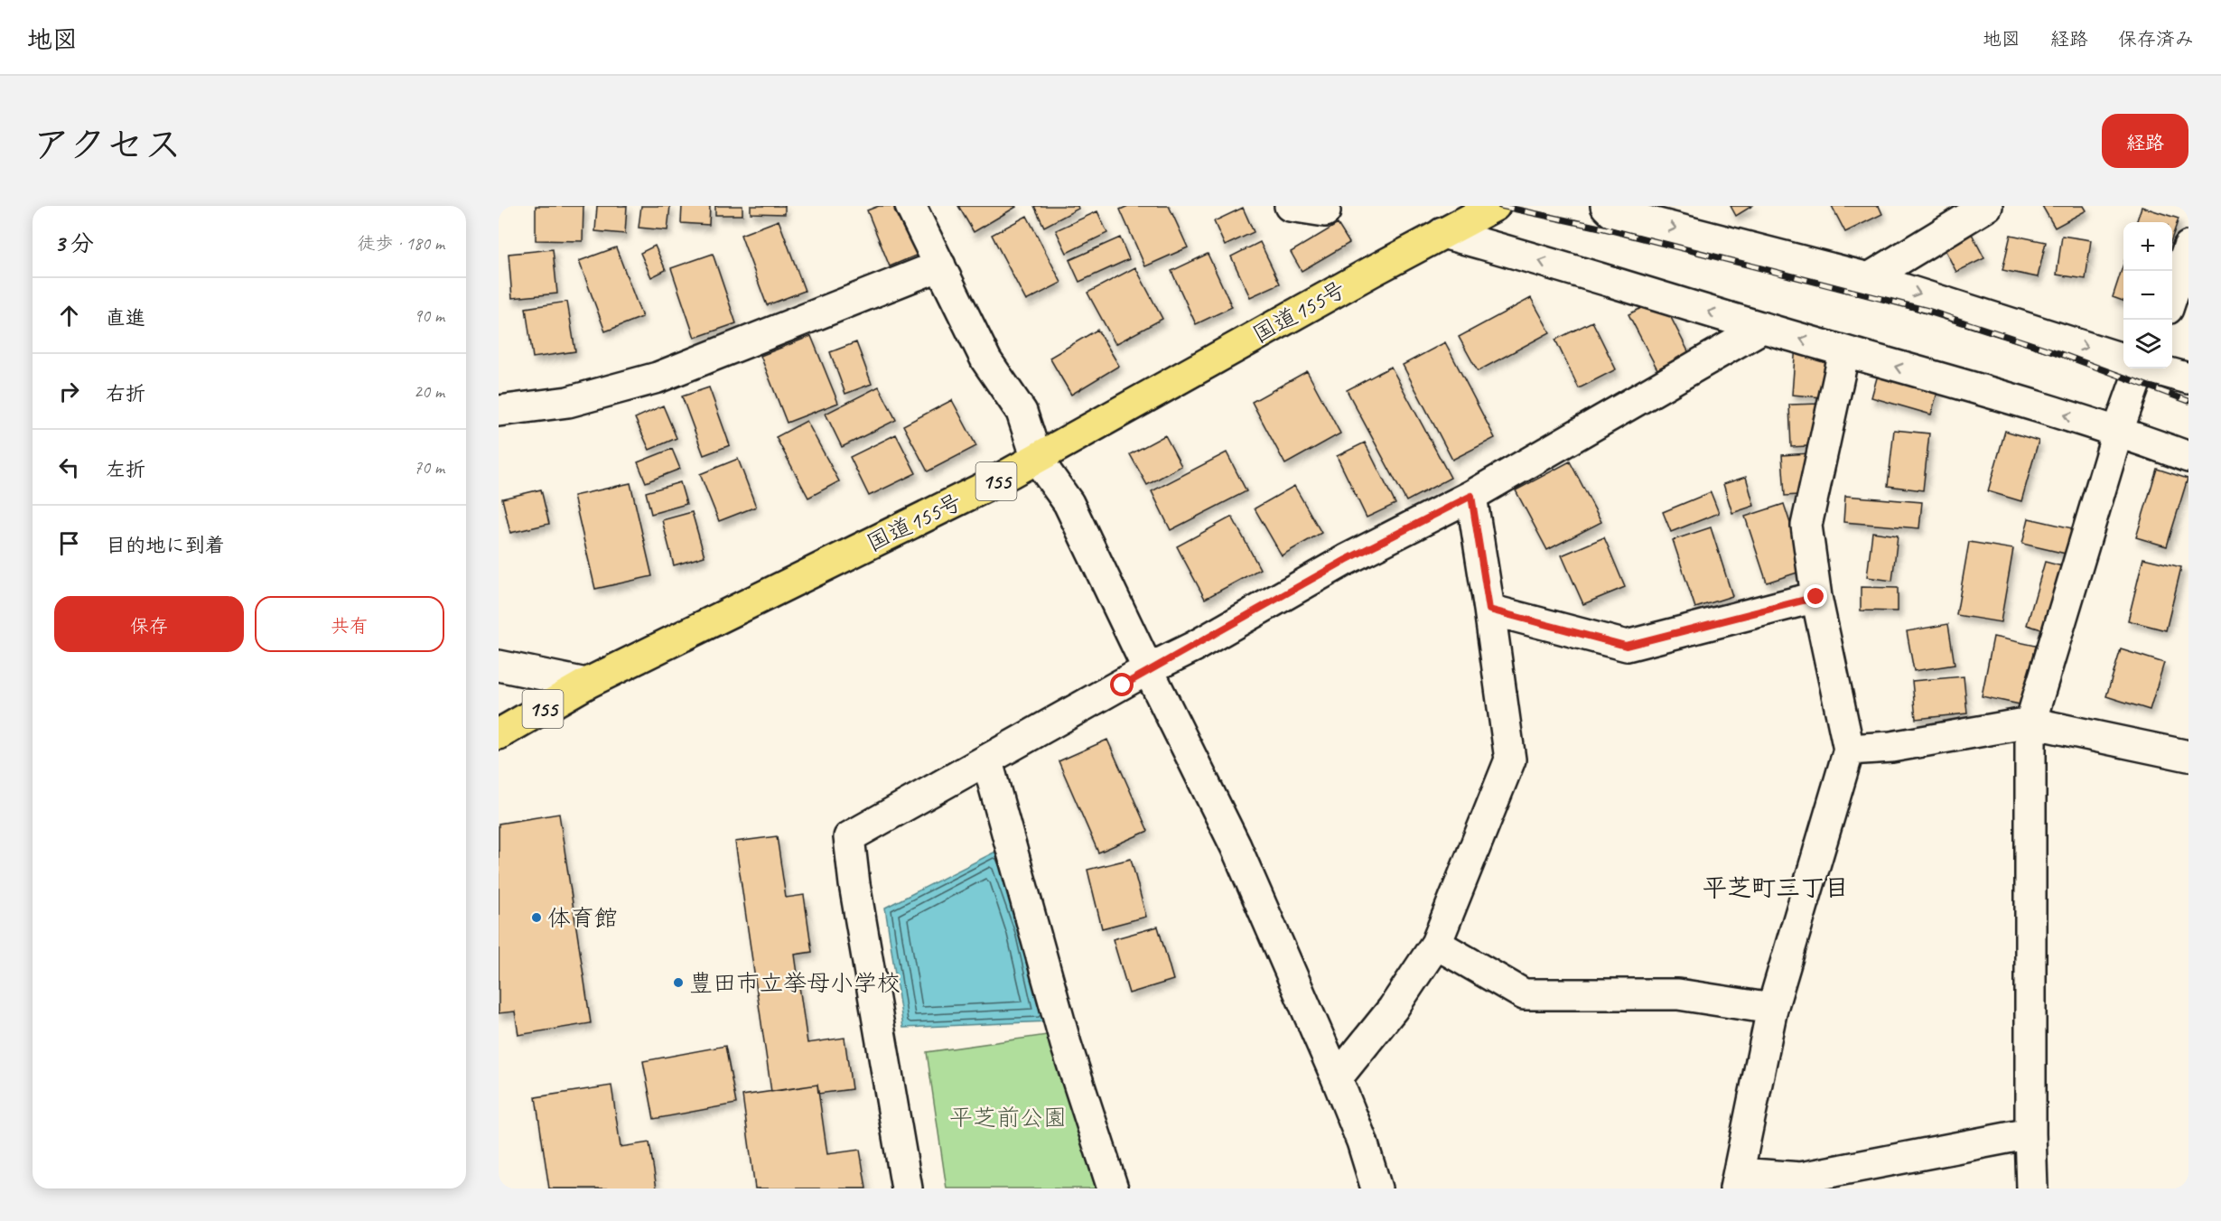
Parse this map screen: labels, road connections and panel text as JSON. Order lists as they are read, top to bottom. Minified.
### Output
{"streets":{"highway":["国道155号","155"]},"districts":["平芝町三丁目"],"parks":["平芝前公園"],"places":["体育館","豊田市立挙母小学校"],"page":{"header":"地図","nav":["地図","経路","保存済み"],"title":"アクセス","buttons":["経路",["保存","共有"]],"heading":["3 分","徒歩 · 180 m"],"map_buttons":["+","−"],"list":[["直進","90 m"],["右折","20 m"],["左折","70 m"],"目的地に到着"]}}
